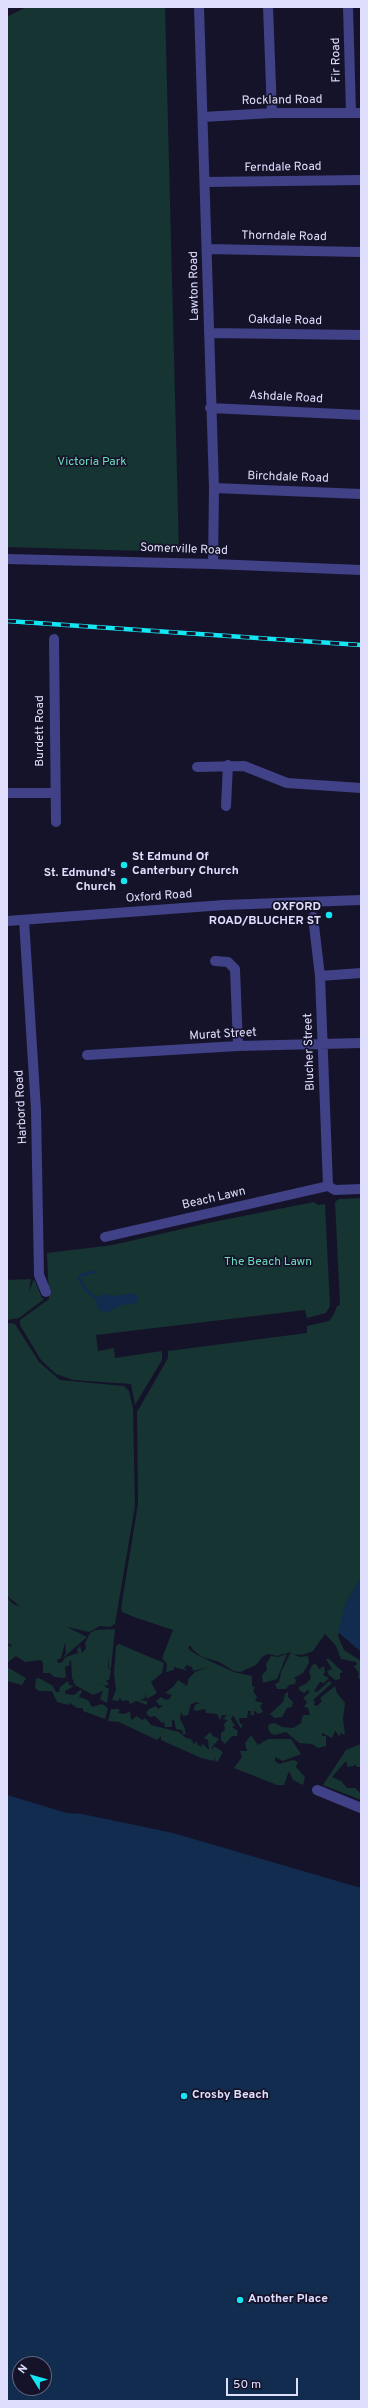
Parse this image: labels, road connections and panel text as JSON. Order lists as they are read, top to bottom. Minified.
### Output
{"streets":{"street":["Fir Road","Rockland Road","Ferndale Road","Thorndale Road","Lawton Road","Oakdale Road","Ashdale Road","Birchdale Road","Somerville Road","Burdett Road","Oxford Road","Murat Street","Blucher Street","Harbord Road","Beach Lawn"]},"crossings":[["Fir Road","Rockland Road"],["Rockland Road","Lawton Road"],["Ferndale Road","Lawton Road"],["Thorndale Road","Lawton Road"],["Lawton Road","Oakdale Road"],["Lawton Road","Ashdale Road"],["Lawton Road","Birchdale Road"],["Lawton Road","Somerville Road"],["Oxford Road","Harbord Road"],["Murat Street","Blucher Street"],["Blucher Street","Beach Lawn"]],"parks":["Victoria Park","The Beach Lawn"],"places":["St Edmund Of Canterbury Church","St. Edmund's Church","OXFORD ROAD/BLUCHER ST","Crosby Beach","Another Place"],"scale_bar":"50 m","north":"top left"}
